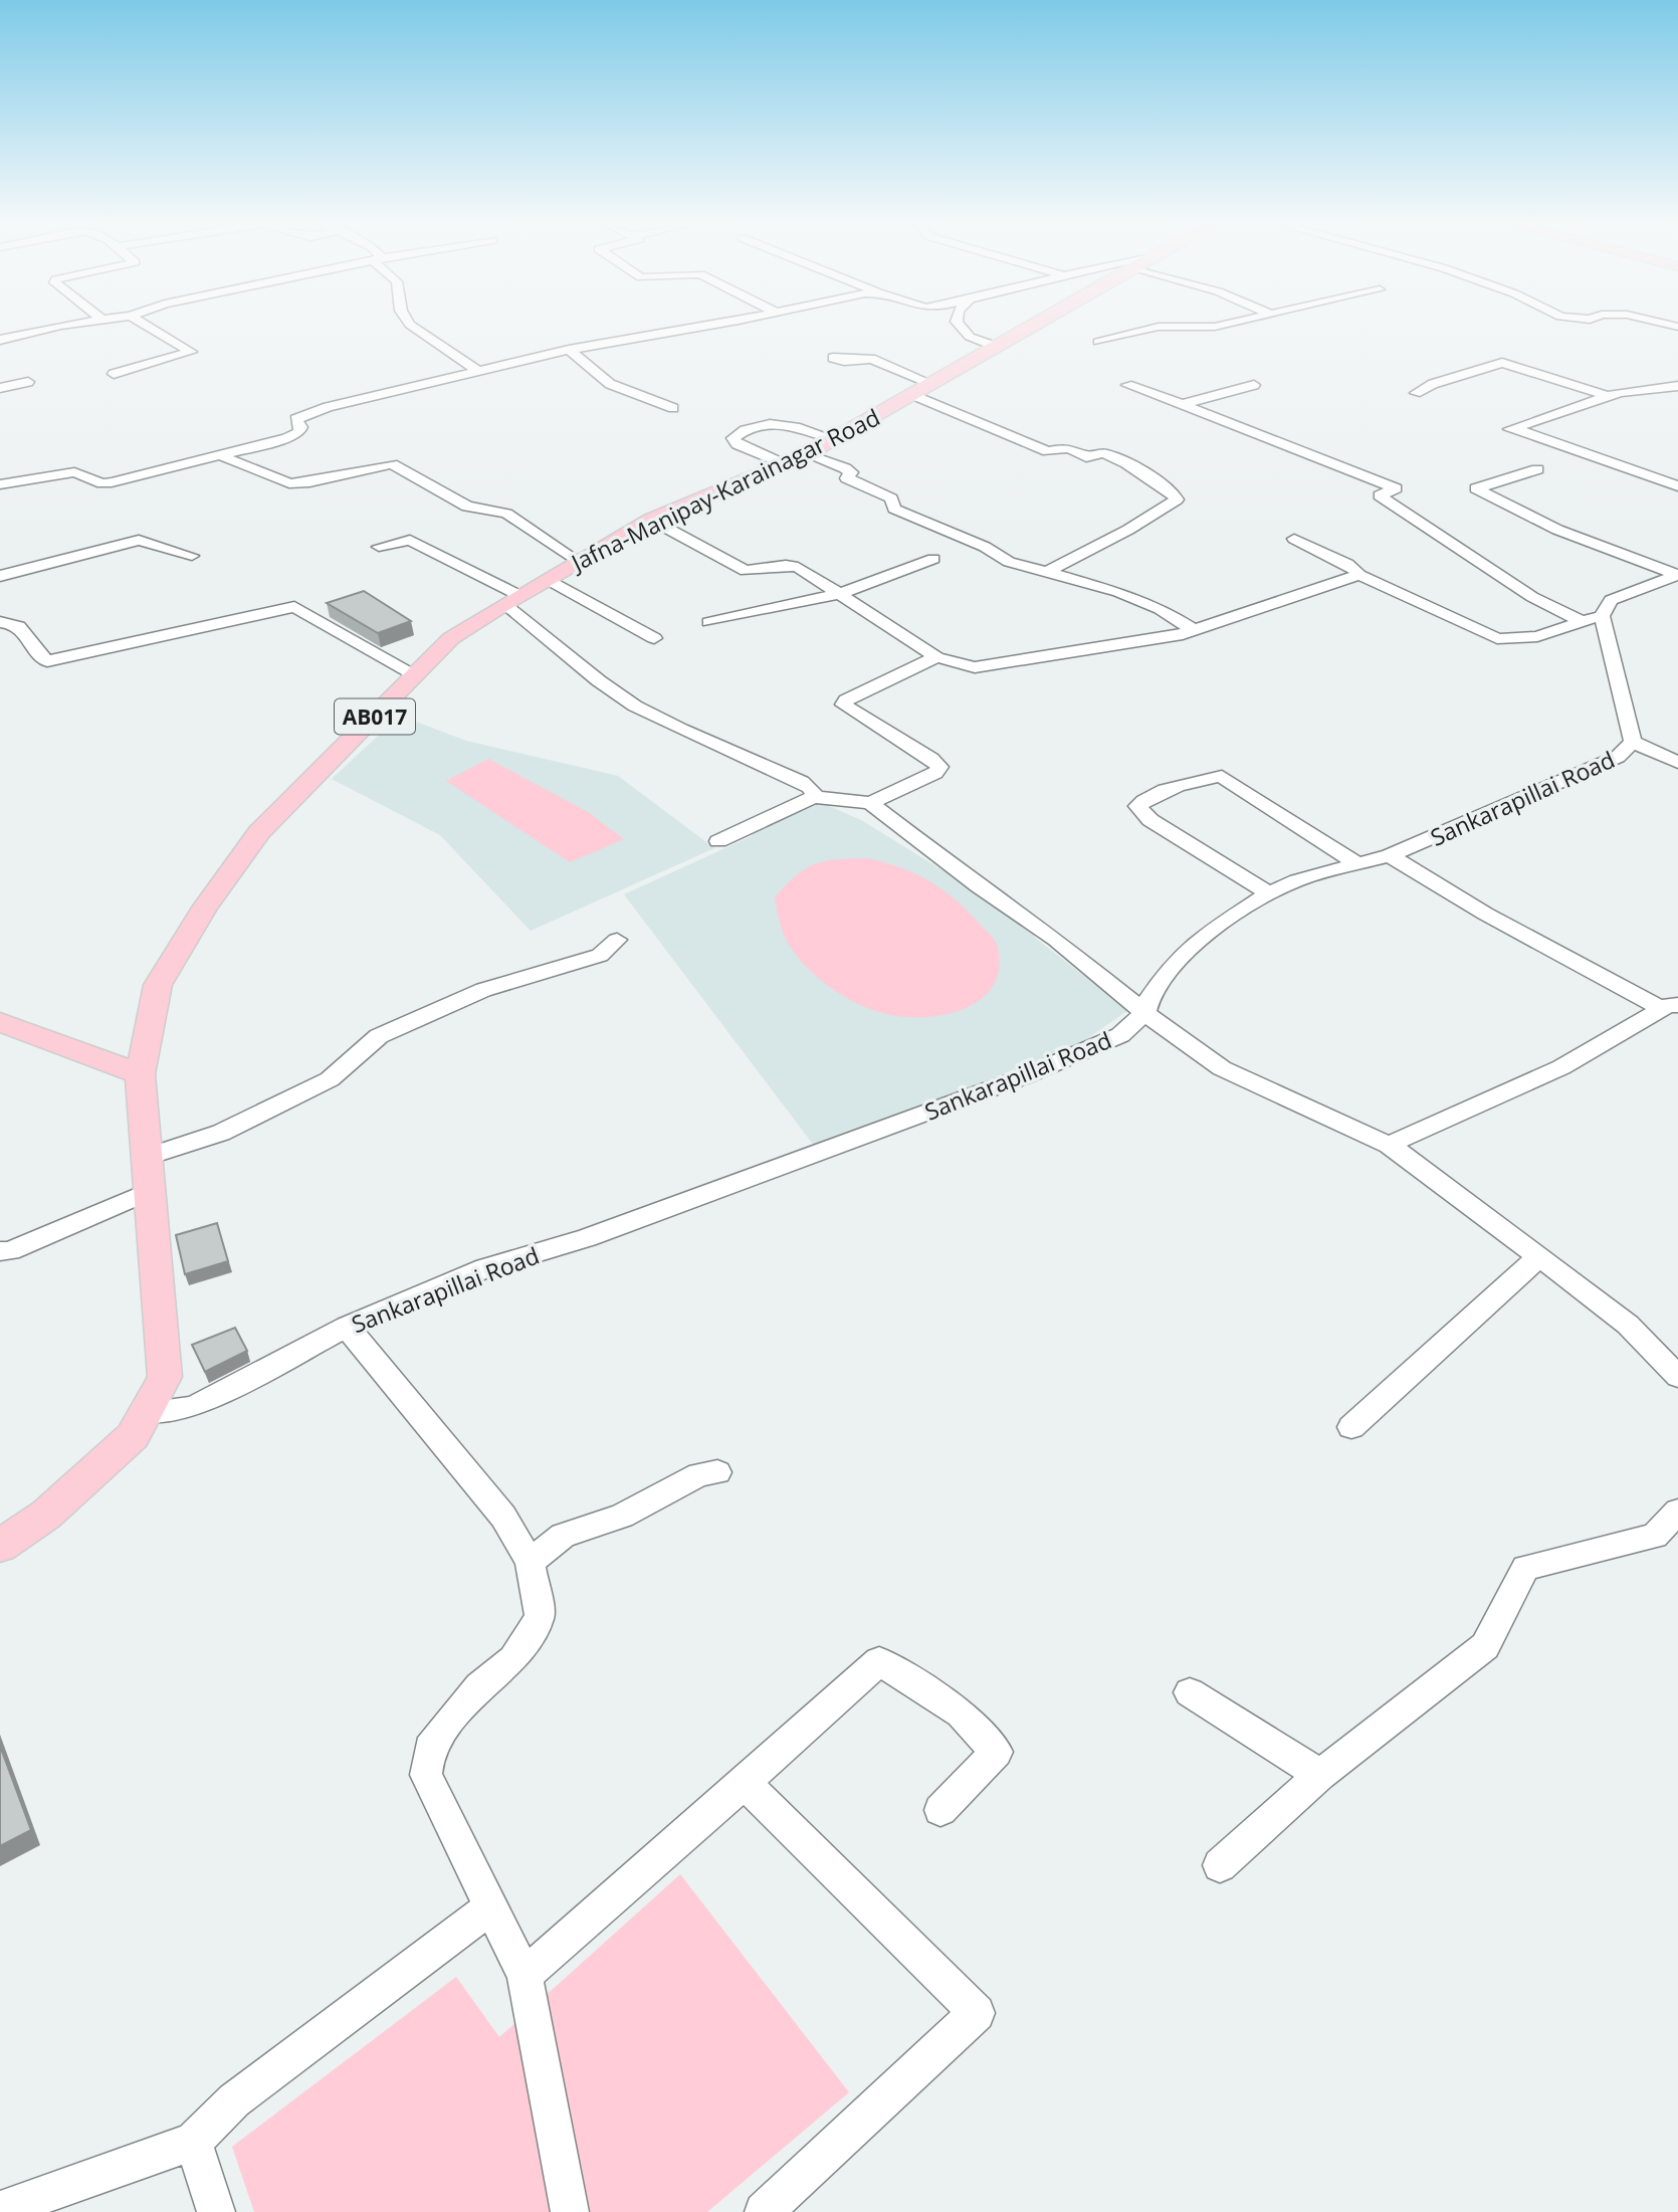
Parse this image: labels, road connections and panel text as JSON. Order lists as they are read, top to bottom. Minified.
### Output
{"streets":{"main road":["Jafna-Manipay-Karainagar Road","AB017"],"street":["Sankarapillai Road"]},"crossings":[["Jafna-Manipay-Karainagar Road","Sankarapillai Road"]]}
